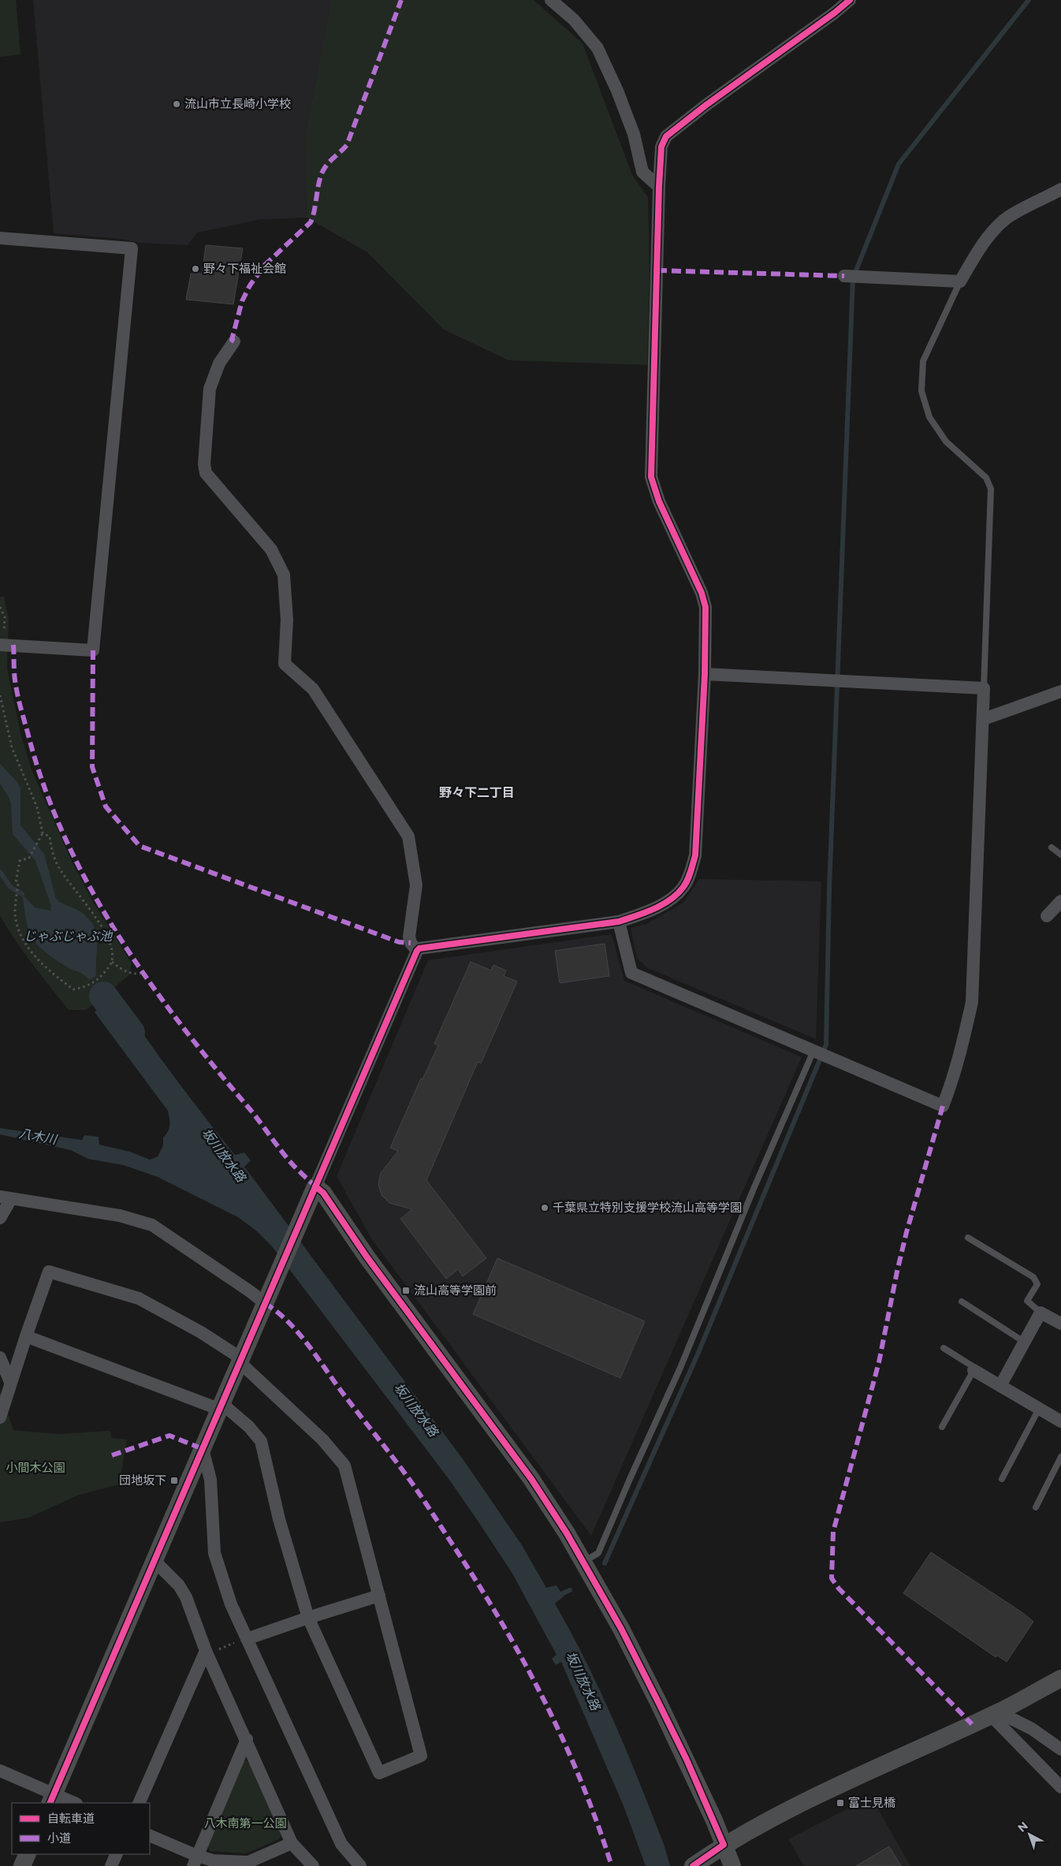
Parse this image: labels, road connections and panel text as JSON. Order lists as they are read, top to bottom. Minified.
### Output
{"districts":["野々下二丁目"],"water":["じゃぶじゃぶ池","八木川","坂川放水路"],"parks":["小間木公園","八木南第一公園"],"places":{"other":["流山市立長崎小学校","野々下福祉会館","千葉県立特別支援学校流山高等学園"],"transit":["流山高等学園前","団地坂下","富士見橋"]},"legend":["自転車道","小道"],"north":"top left"}
